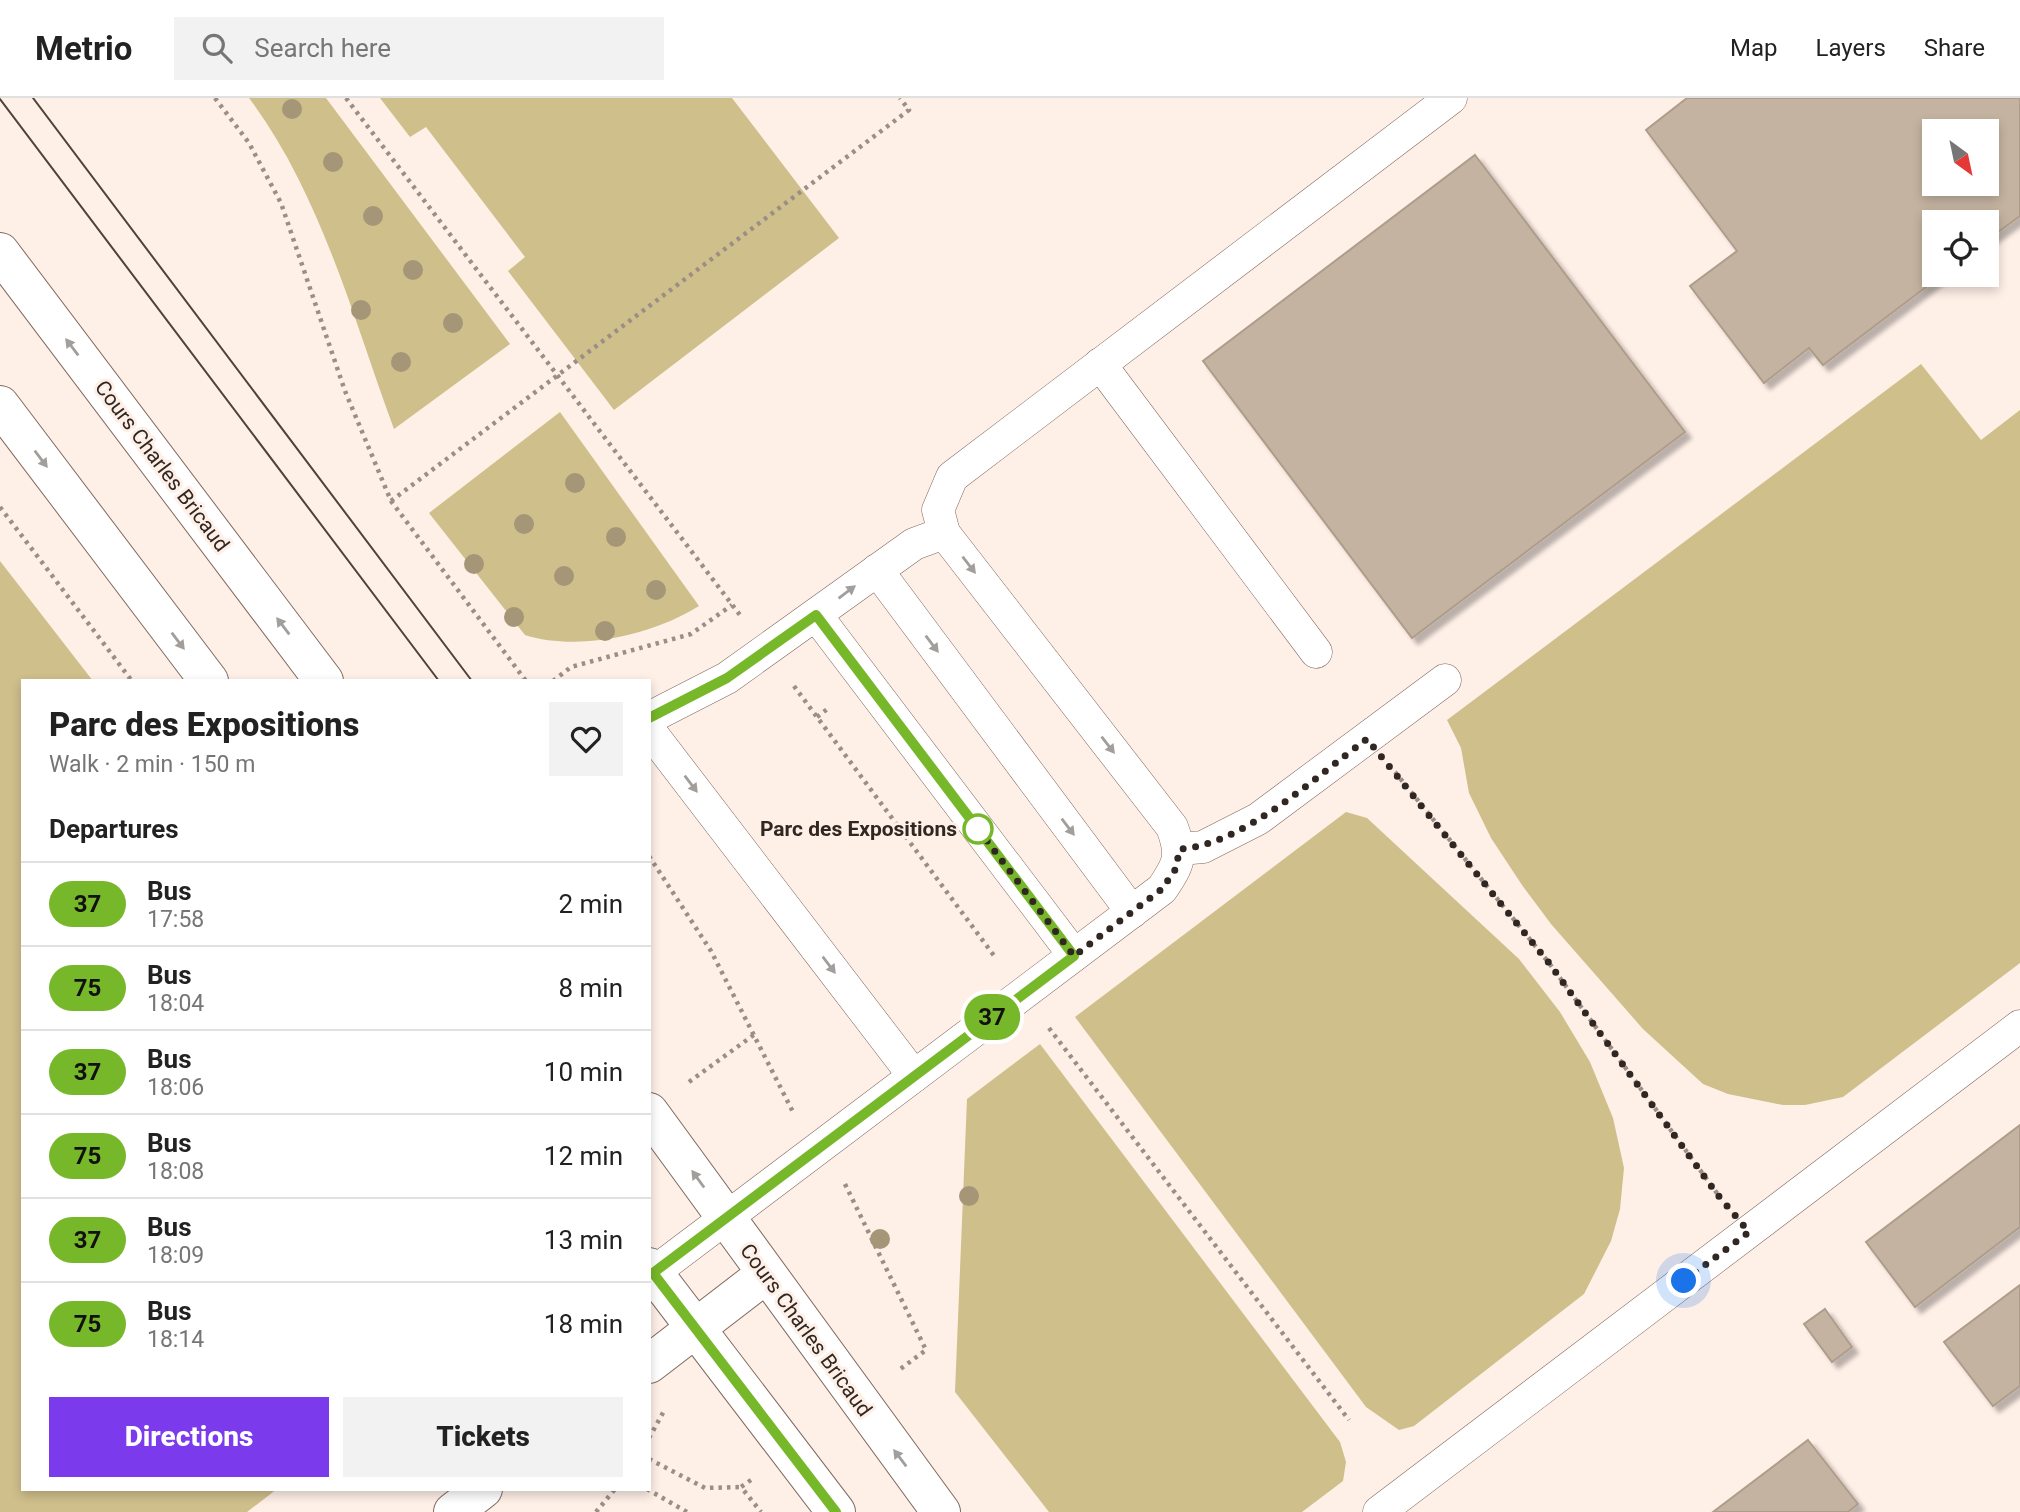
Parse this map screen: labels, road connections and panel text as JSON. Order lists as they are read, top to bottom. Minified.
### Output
{"streets":{"main road":["Cours Charles Bricaud"]},"places":["Parc des Expositions"],"lines":["bus line 37"],"north":"bottom right","page":{"header":"Metrio","search":"Search here","nav":["Map","Layers","Share"],"on_map":"37","heading":[["Parc des Expositions","Walk · 2 min · 150 m"],"Departures"],"list":[{"mark":"37","name":"Bus","note":"17:58","value":"2 min"},{"mark":"75","name":"Bus","note":"18:04","value":"8 min"},{"mark":"37","name":"Bus","note":"18:06","value":"10 min"},{"mark":"75","name":"Bus","note":"18:08","value":"12 min"},{"mark":"37","name":"Bus","note":"18:09","value":"13 min"},{"mark":"75","name":"Bus","note":"18:14","value":"18 min"}],"buttons":["Directions","Tickets"]}}
